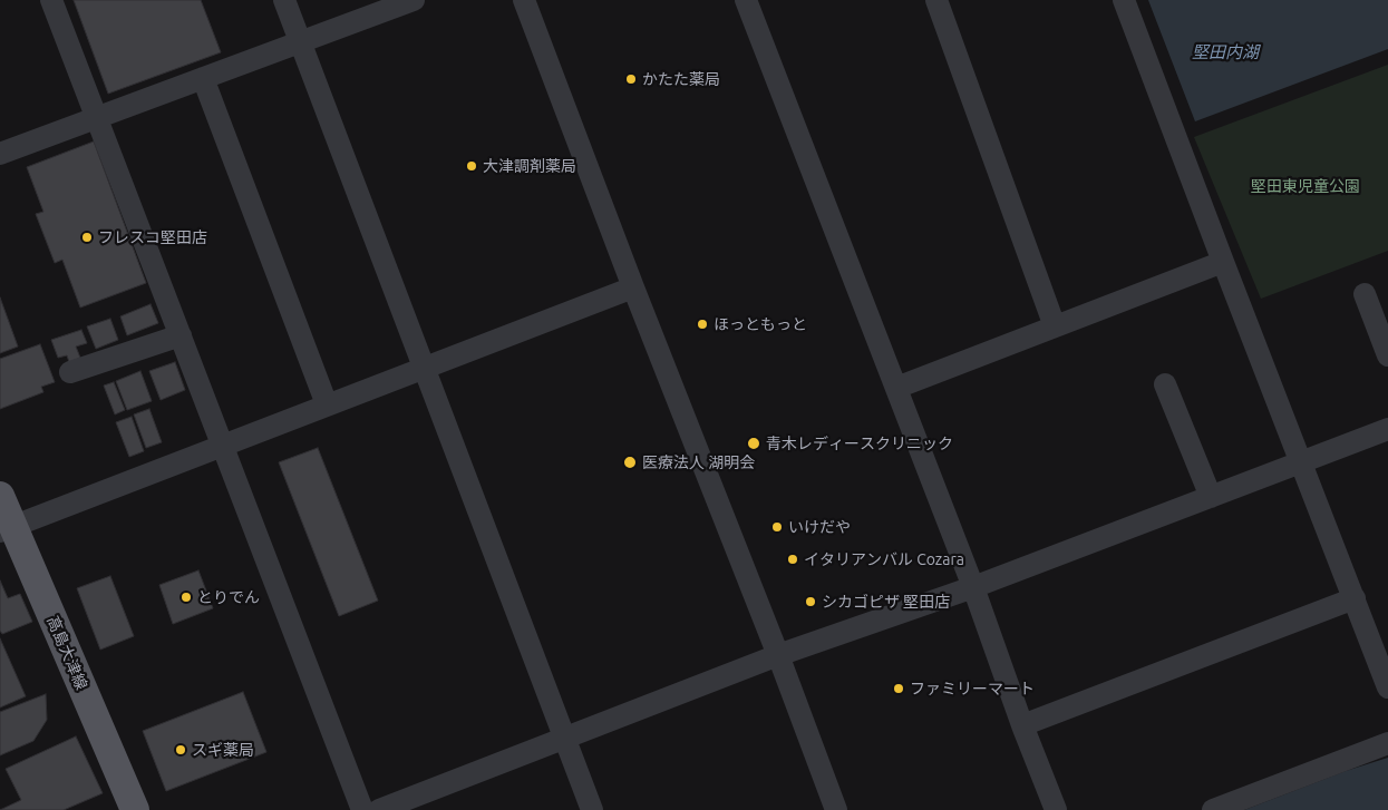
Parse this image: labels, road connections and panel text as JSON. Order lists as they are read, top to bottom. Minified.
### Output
{"streets":{"main road":["高島大津線"]},"water":["堅田内湖"],"parks":["堅田東児童公園"],"places":["かたた薬局","大津調剤薬局","フレスコ堅田店","ほっともっと","青木レディースクリニック","医療法人 湖明会","いけだや","イタリアンバル Cozara","とりでん","シカゴピザ 堅田店","ファミリーマート","スギ薬局"]}
